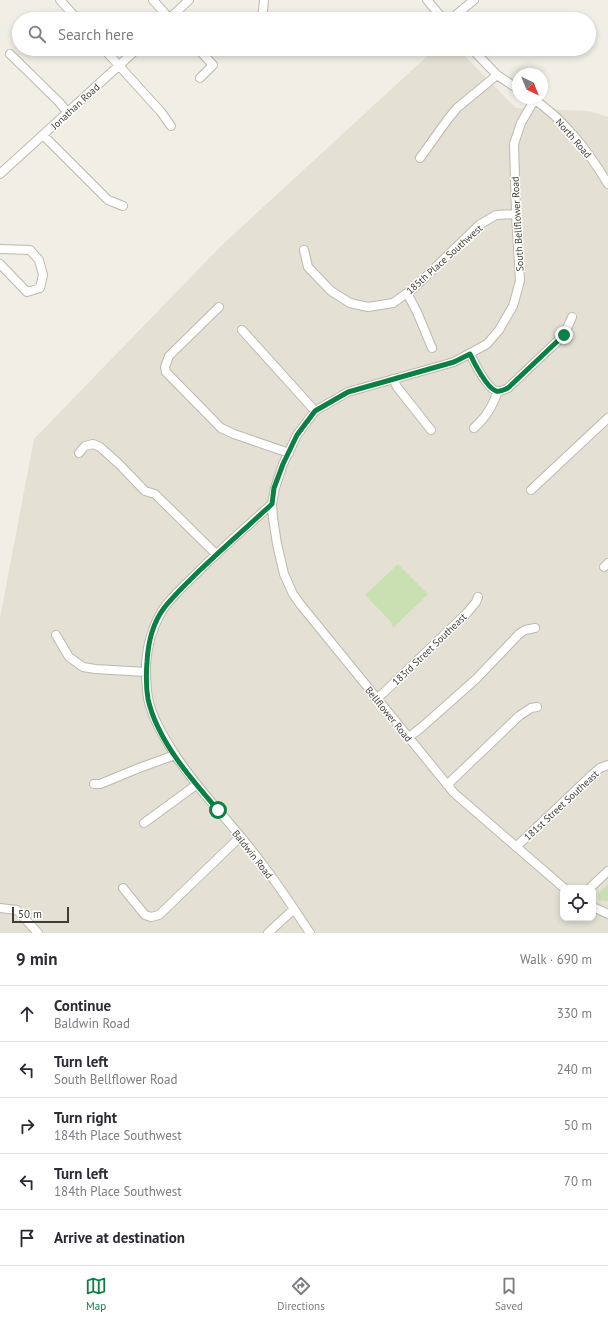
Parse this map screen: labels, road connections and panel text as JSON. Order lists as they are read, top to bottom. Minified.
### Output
{"streets":{"street":["Jonathan Road","North Road","South Bellflower Road","185th Place Southwest","183rd Street Southeast","Bellflower Road","181st Street Southeast","Baldwin Road"]},"crossings":[["South Bellflower Road","185th Place Southwest"],["South Bellflower Road","Bellflower Road"],["South Bellflower Road","Baldwin Road"],["183rd Street Southeast","Bellflower Road"],["Bellflower Road","181st Street Southeast"],["Bellflower Road","Baldwin Road"]],"scale_bar":"50 m","north":"bottom right","page":{"search":"Search here","scale":"50 m","heading":["9 min","Walk · 690 m"],"list":[["Continue","Baldwin Road","330 m"],["Turn left","South Bellflower Road","240 m"],["Turn right","184th Place Southwest","50 m"],["Turn left","184th Place Southwest","70 m"],"Arrive at destination"],"nav":["Map","Directions","Saved"]}}
